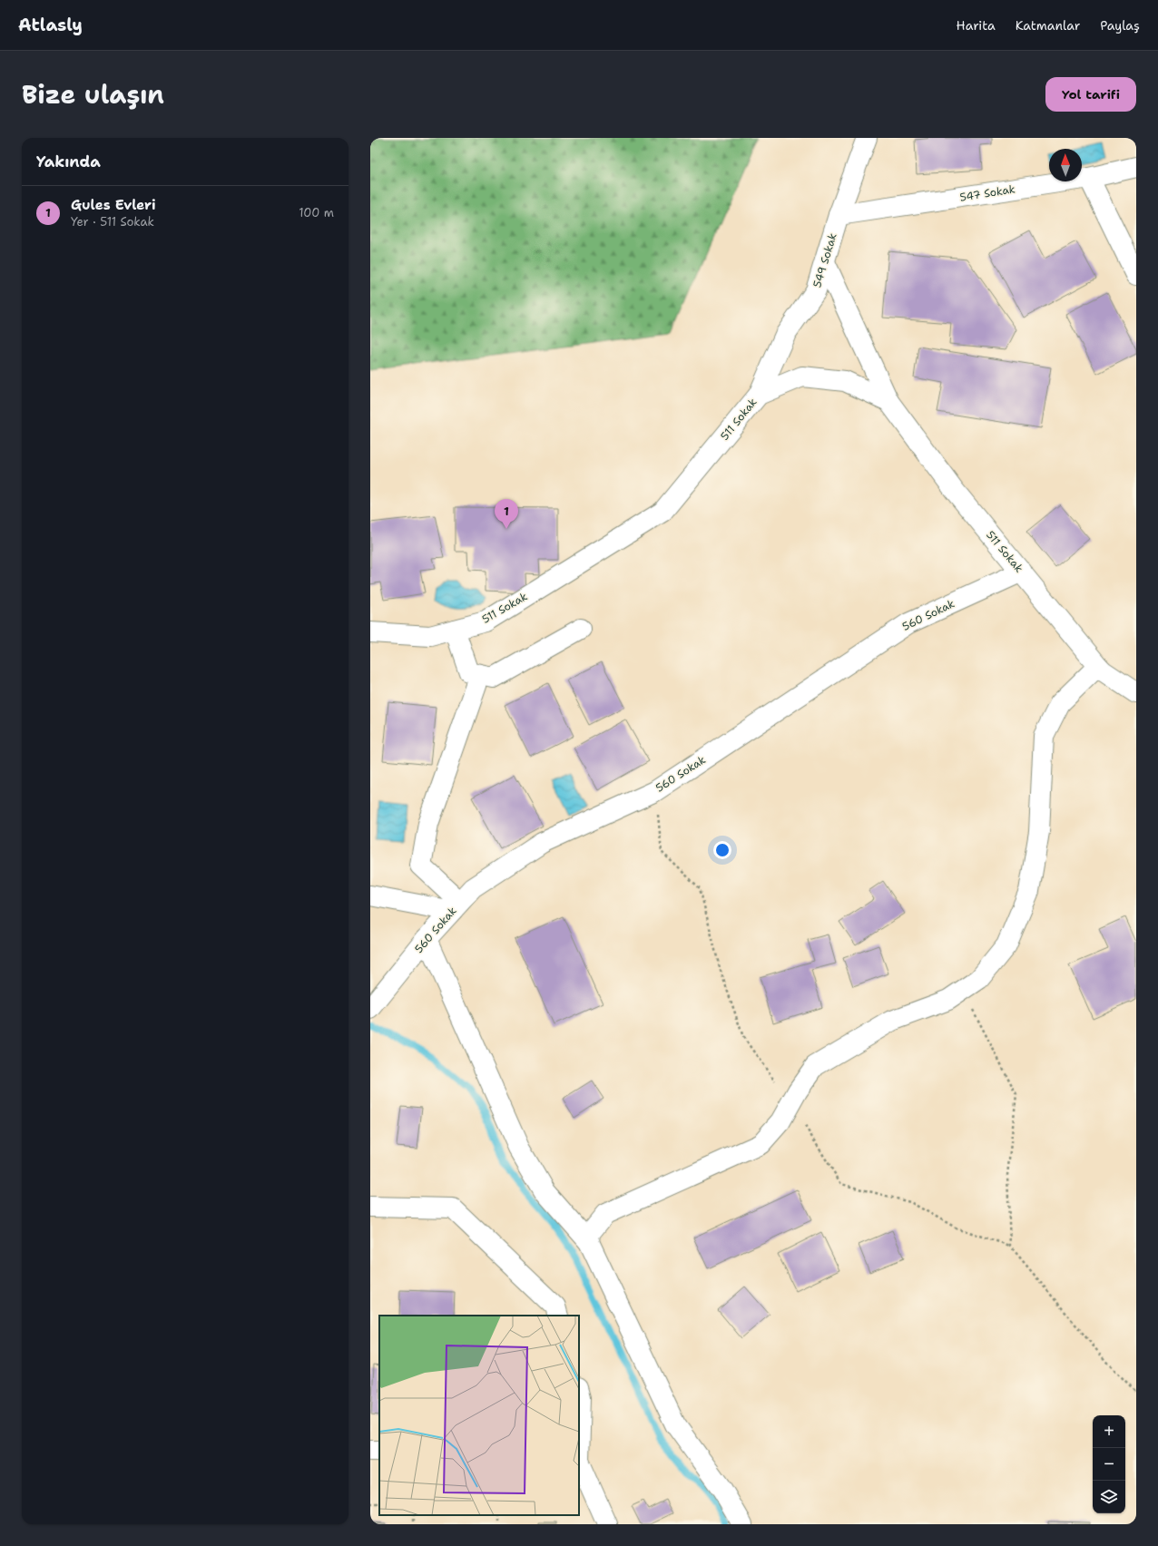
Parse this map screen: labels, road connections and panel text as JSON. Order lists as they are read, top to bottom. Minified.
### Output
{"streets":{"street":["547 Sokak","549 Sokak","511 Sokak","560 Sokak"]},"crossings":[["547 Sokak","549 Sokak"],["549 Sokak","511 Sokak"],["511 Sokak","560 Sokak"]],"north":"top","page":{"header":"Atlasly","nav":["Harita","Katmanlar","Paylaş"],"title":"Bize ulaşın","buttons":"Yol tarifi","heading":"Yakında","list":[{"mark":"1","name":"Gules Evleri","note":"Yer · 511 Sokak","value":"100 m"}],"pins":"1","map_buttons":["+","−"]}}
